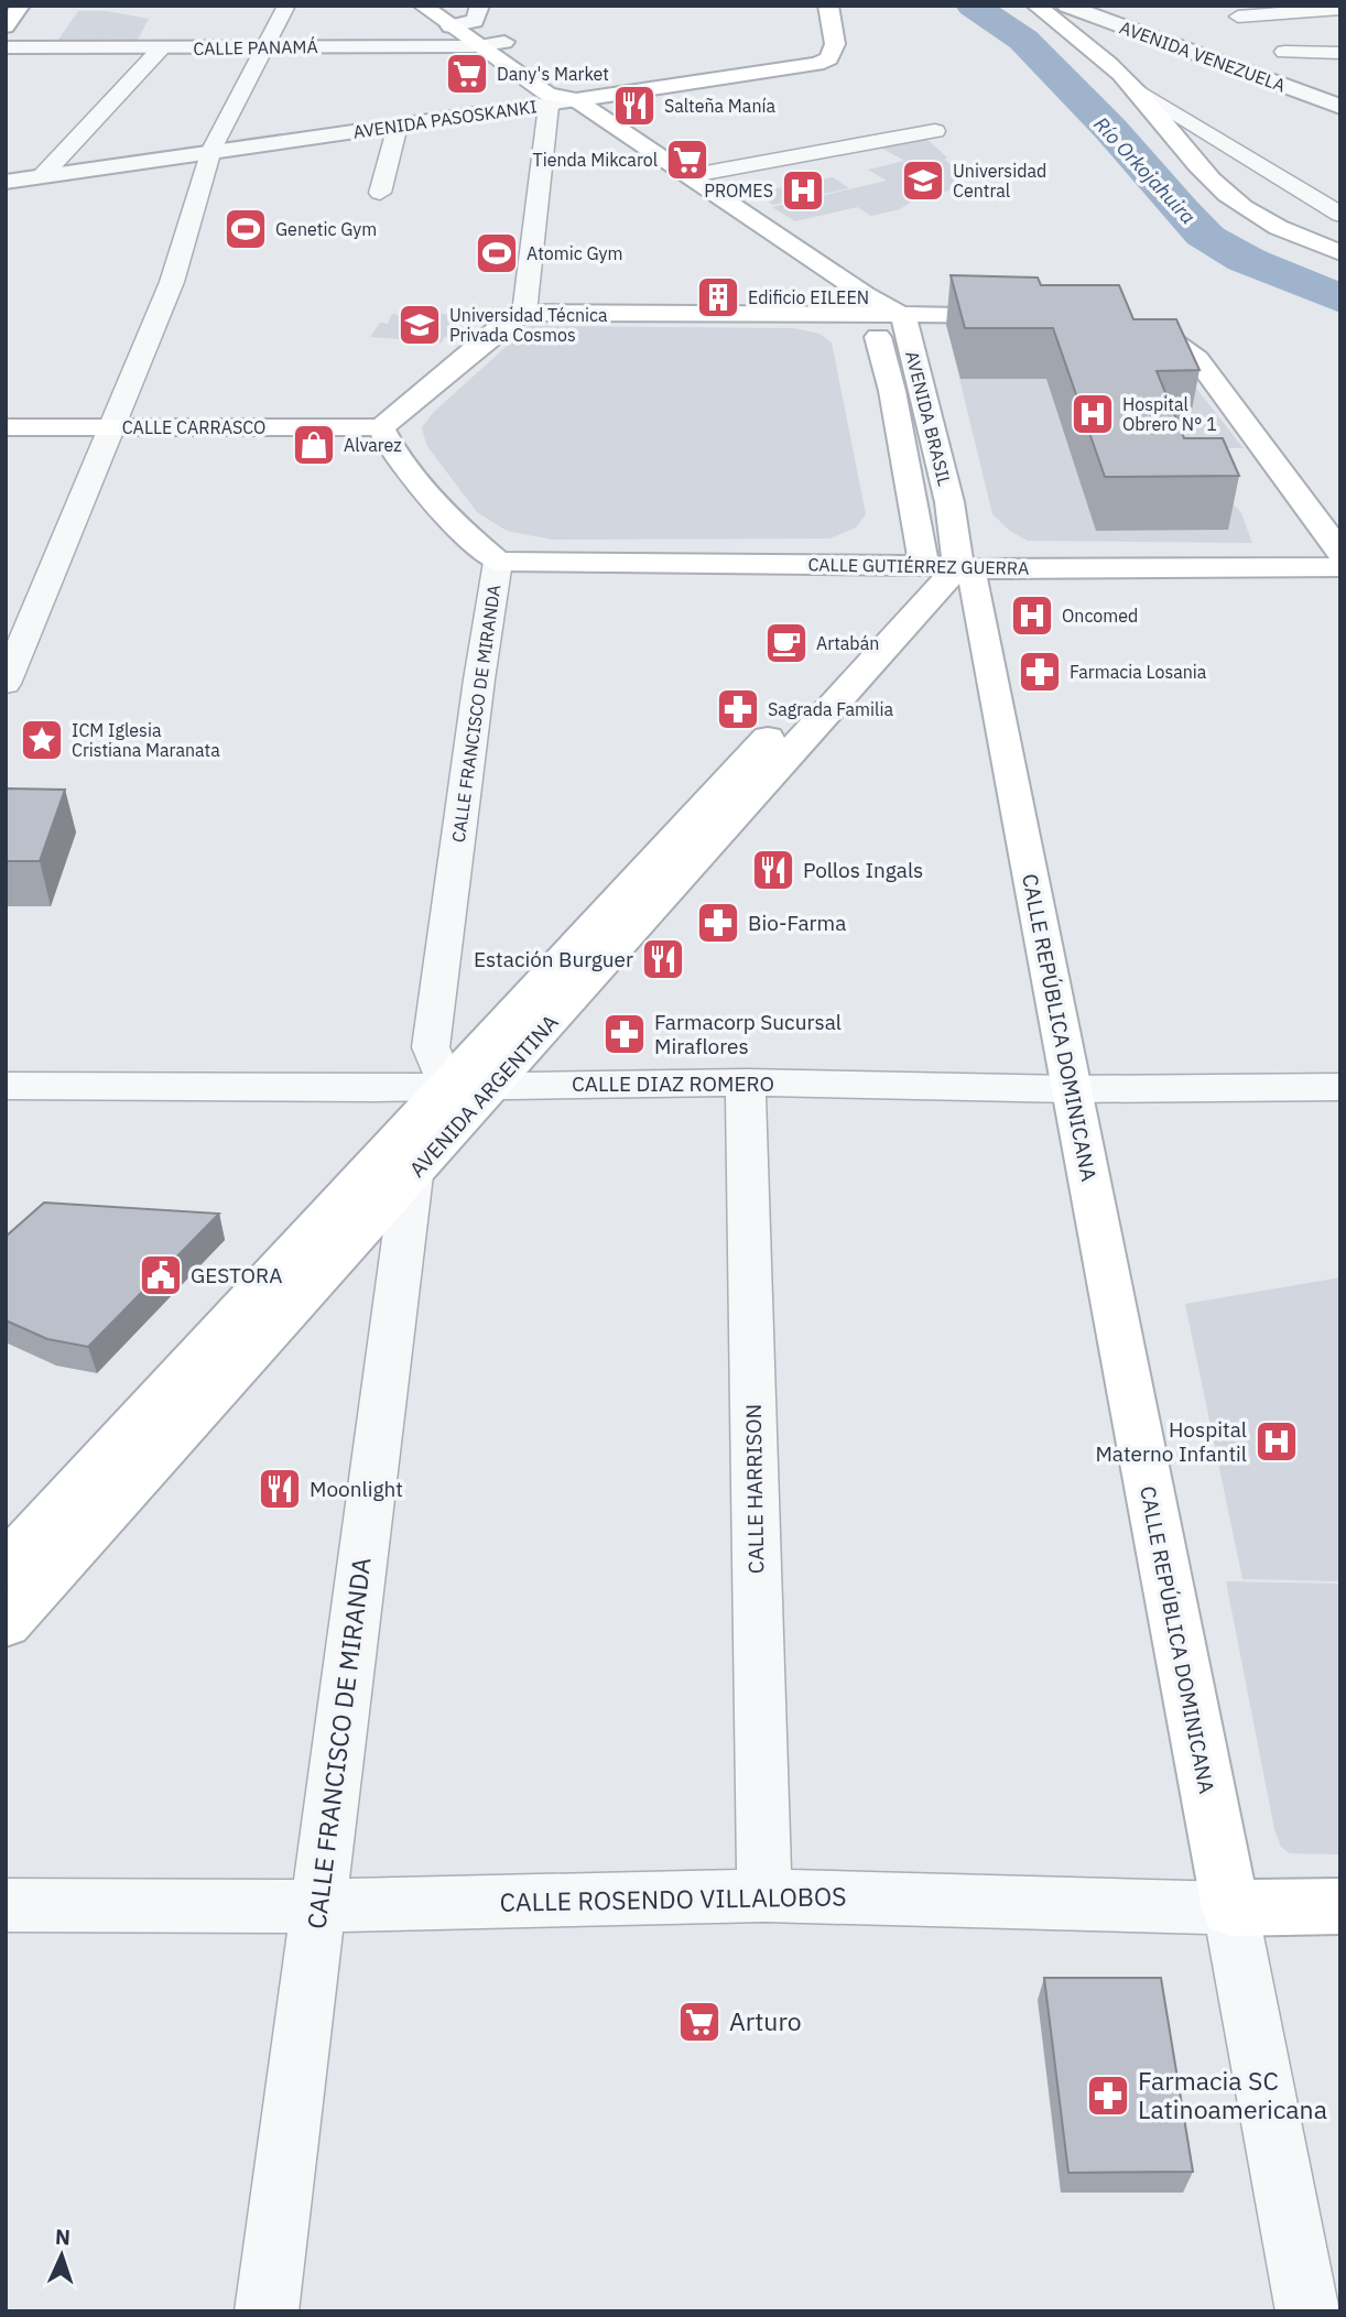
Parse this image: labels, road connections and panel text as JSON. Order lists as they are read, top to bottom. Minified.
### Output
{"streets":{"main road":["AVENIDA PASOSKANKI","AVENIDA BRASIL","CALLE CARRASCO","CALLE GUTIÉRREZ GUERRA","CALLE FRANCISCO DE MIRANDA","CALLE REPÚBLICA DOMINICANA","AVENIDA ARGENTINA","CALLE ROSENDO VILLALOBOS"],"street":["CALLE PANAMÁ","AVENIDA VENEZUELA","CALLE DIAZ ROMERO","CALLE HARRISON"]},"crossings":[["AVENIDA BRASIL","CALLE GUTIÉRREZ GUERRA"],["AVENIDA BRASIL","CALLE REPÚBLICA DOMINICANA"],["AVENIDA BRASIL","AVENIDA ARGENTINA"],["CALLE CARRASCO","CALLE FRANCISCO DE MIRANDA"],["CALLE GUTIÉRREZ GUERRA","CALLE FRANCISCO DE MIRANDA"],["CALLE GUTIÉRREZ GUERRA","CALLE REPÚBLICA DOMINICANA"],["CALLE GUTIÉRREZ GUERRA","AVENIDA ARGENTINA"],["CALLE FRANCISCO DE MIRANDA","CALLE DIAZ ROMERO"],["CALLE FRANCISCO DE MIRANDA","AVENIDA ARGENTINA"],["CALLE FRANCISCO DE MIRANDA","CALLE ROSENDO VILLALOBOS"],["CALLE REPÚBLICA DOMINICANA","CALLE DIAZ ROMERO"],["CALLE REPÚBLICA DOMINICANA","AVENIDA ARGENTINA"],["CALLE REPÚBLICA DOMINICANA","CALLE ROSENDO VILLALOBOS"],["CALLE DIAZ ROMERO","AVENIDA ARGENTINA"],["CALLE DIAZ ROMERO","CALLE HARRISON"],["CALLE HARRISON","CALLE ROSENDO VILLALOBOS"]],"water":["Río Orkojahuira"],"places":{"supermarket":["Dany's Market","Tienda Mikcarol","Arturo"],"restaurant":["Salteña Manía","Pollos Ingals","Estación Burguer","Moonlight"],"school or university":["Universidad Central","Universidad Técnica Privada Cosmos"],"hospital":["PROMES","Hospital Obrero N° 1","Oncomed","Hospital Materno Infantil"],"sports":["Genetic Gym","Atomic Gym"],"building":["Edificio EILEEN"],"shop":["Alvarez"],"cafe":["Artabán"],"pharmacy":["Farmacia Losania","Sagrada Familia","Bio-Farma","Farmacorp Sucursal Miraflores","Farmacia SC Latinoamericana"],"place":["ICM Iglesia Cristiana Maranata"],"public building":["GESTORA"]},"north":"top"}
